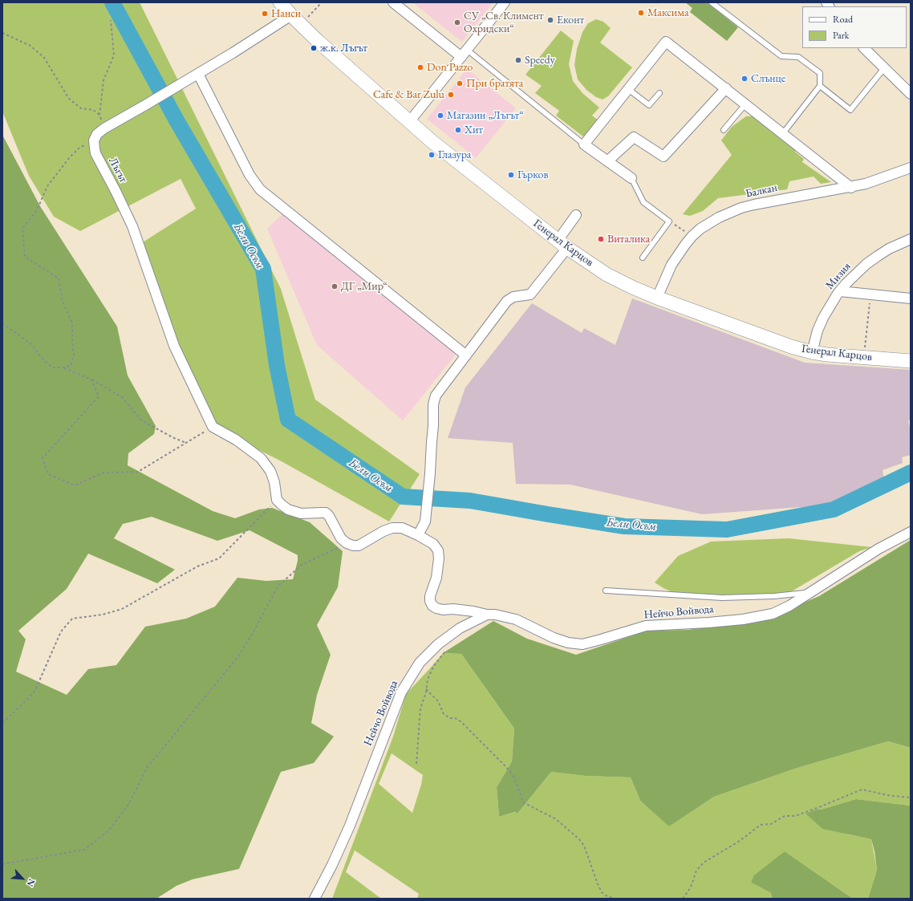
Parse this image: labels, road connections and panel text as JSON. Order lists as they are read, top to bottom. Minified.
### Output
{"streets":{"main road":["Генерал Карцов"],"street":["Лъгът","Балкан","Мизия","Нейчо Войвода"]},"crossings":[["Балкан","Генерал Карцов"],["Генерал Карцов","Мизия"]],"water":["Бели Осъм"],"places":["Максима","Нанси","Еконт","СУ „Св. Климент Охридски“","ж.к. Лъгът","Speedy","Don Pazzo","Слънце","При братята","Cafe & Bar Zulu","Магазин „Лъгът“","Хит","Глазура","Гърков","Виталика","ДГ „Мир“"],"legend":["Road","Park"],"north":"bottom right"}
